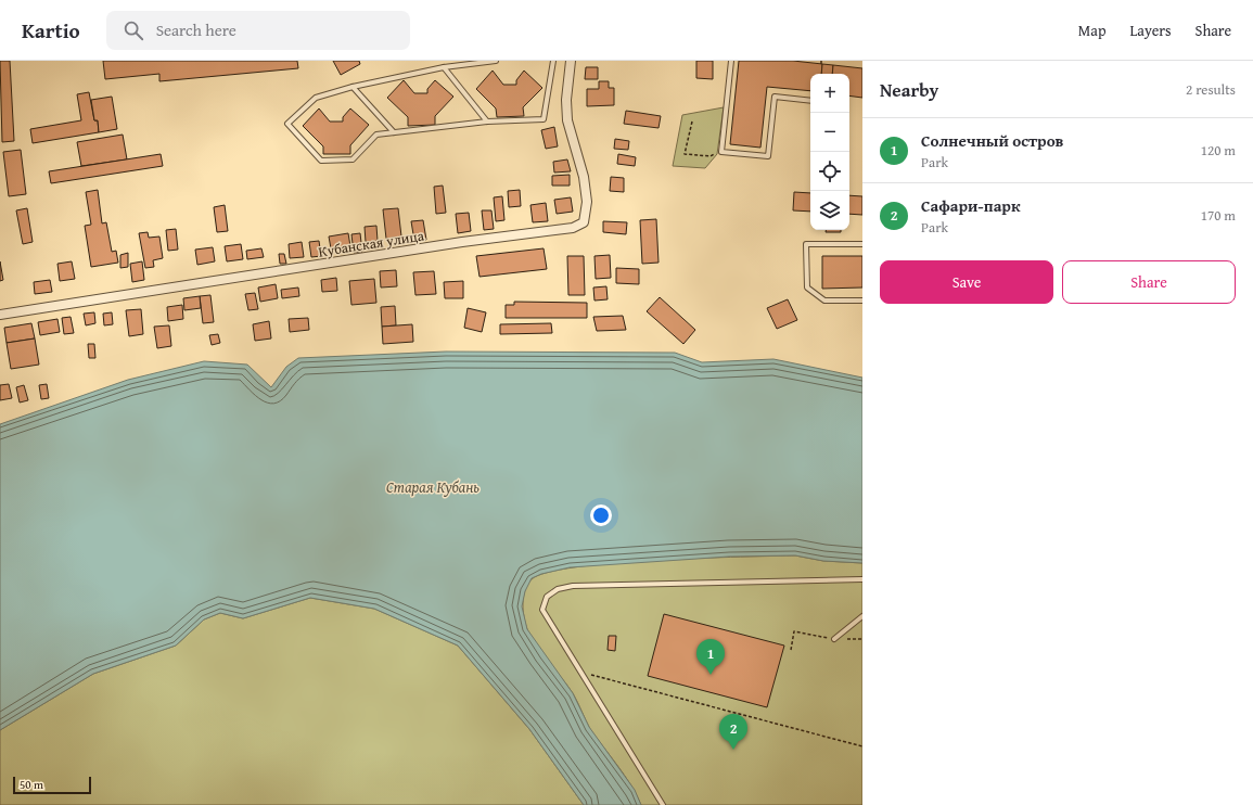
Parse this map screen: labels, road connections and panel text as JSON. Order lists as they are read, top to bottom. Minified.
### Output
{"streets":{"street":["Кубанская улица"]},"water":["Старая Кубань"],"scale_bar":"50 m","page":{"header":"Kartio","search":"Search here","nav":["Map","Layers","Share"],"heading":["Nearby","2 results"],"map_buttons":["+","−"],"list":[{"mark":"1","name":"Солнечный остров","note":"Park","value":"120 m"},{"mark":"2","name":"Сафари-парк","note":"Park","value":"170 m"}],"buttons":["Save","Share"],"pins":["1","2"],"scale":"50 m"}}
